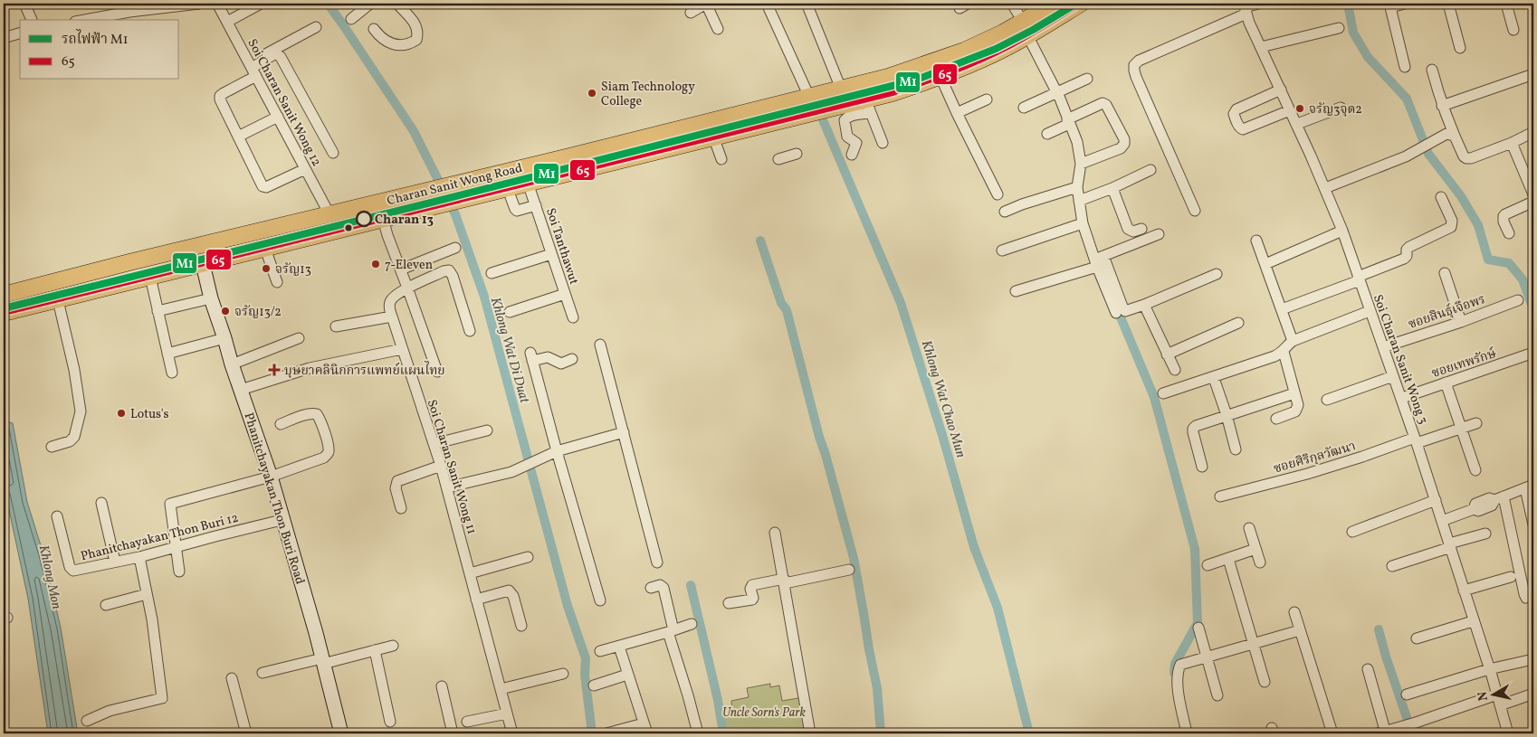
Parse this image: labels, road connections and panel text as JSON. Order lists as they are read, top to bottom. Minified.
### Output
{"streets":{"main road":["Charan Sanit Wong Road","Phanitchayakan Thon Buri Road"],"street":["Soi Charan Sanit Wong 12","Soi Tanthawut","ซอยสินธุ์เจือพร","Soi Charan Sanit Wong 3","ซอยเทพรักษ์","ซอยศิริกุลวัฒนา","Soi Charan Sanit Wong 11","Phanitchayakan Thon Buri 12"]},"crossings":[["Soi Charan Sanit Wong 12","Charan Sanit Wong Road"],["Charan Sanit Wong Road","Soi Tanthawut"],["Charan Sanit Wong Road","Phanitchayakan Thon Buri Road"],["ซอยสินธุ์เจือพร","Soi Charan Sanit Wong 3"],["Soi Charan Sanit Wong 3","ซอยเทพรักษ์"],["Soi Charan Sanit Wong 3","ซอยศิริกุลวัฒนา"],["Phanitchayakan Thon Buri Road","Phanitchayakan Thon Buri 12"]],"water":["Khlong Wat Di Duat","Khlong Wat Chao Mun","Khlong Mon"],"parks":["Uncle Sorn's Park"],"places":{"other":["Siam Technology College","จรัญ3จุด2","Charan 13","7-Eleven","จรัญ13","จรัญ13/2","Lotus's"],"health":["บุษยาคลินิกการแพทย์แผนไทย"]},"lines":["metro line M1","transit line 65"],"legend":["รถไฟฟ้า M1","65"],"north":"left"}
